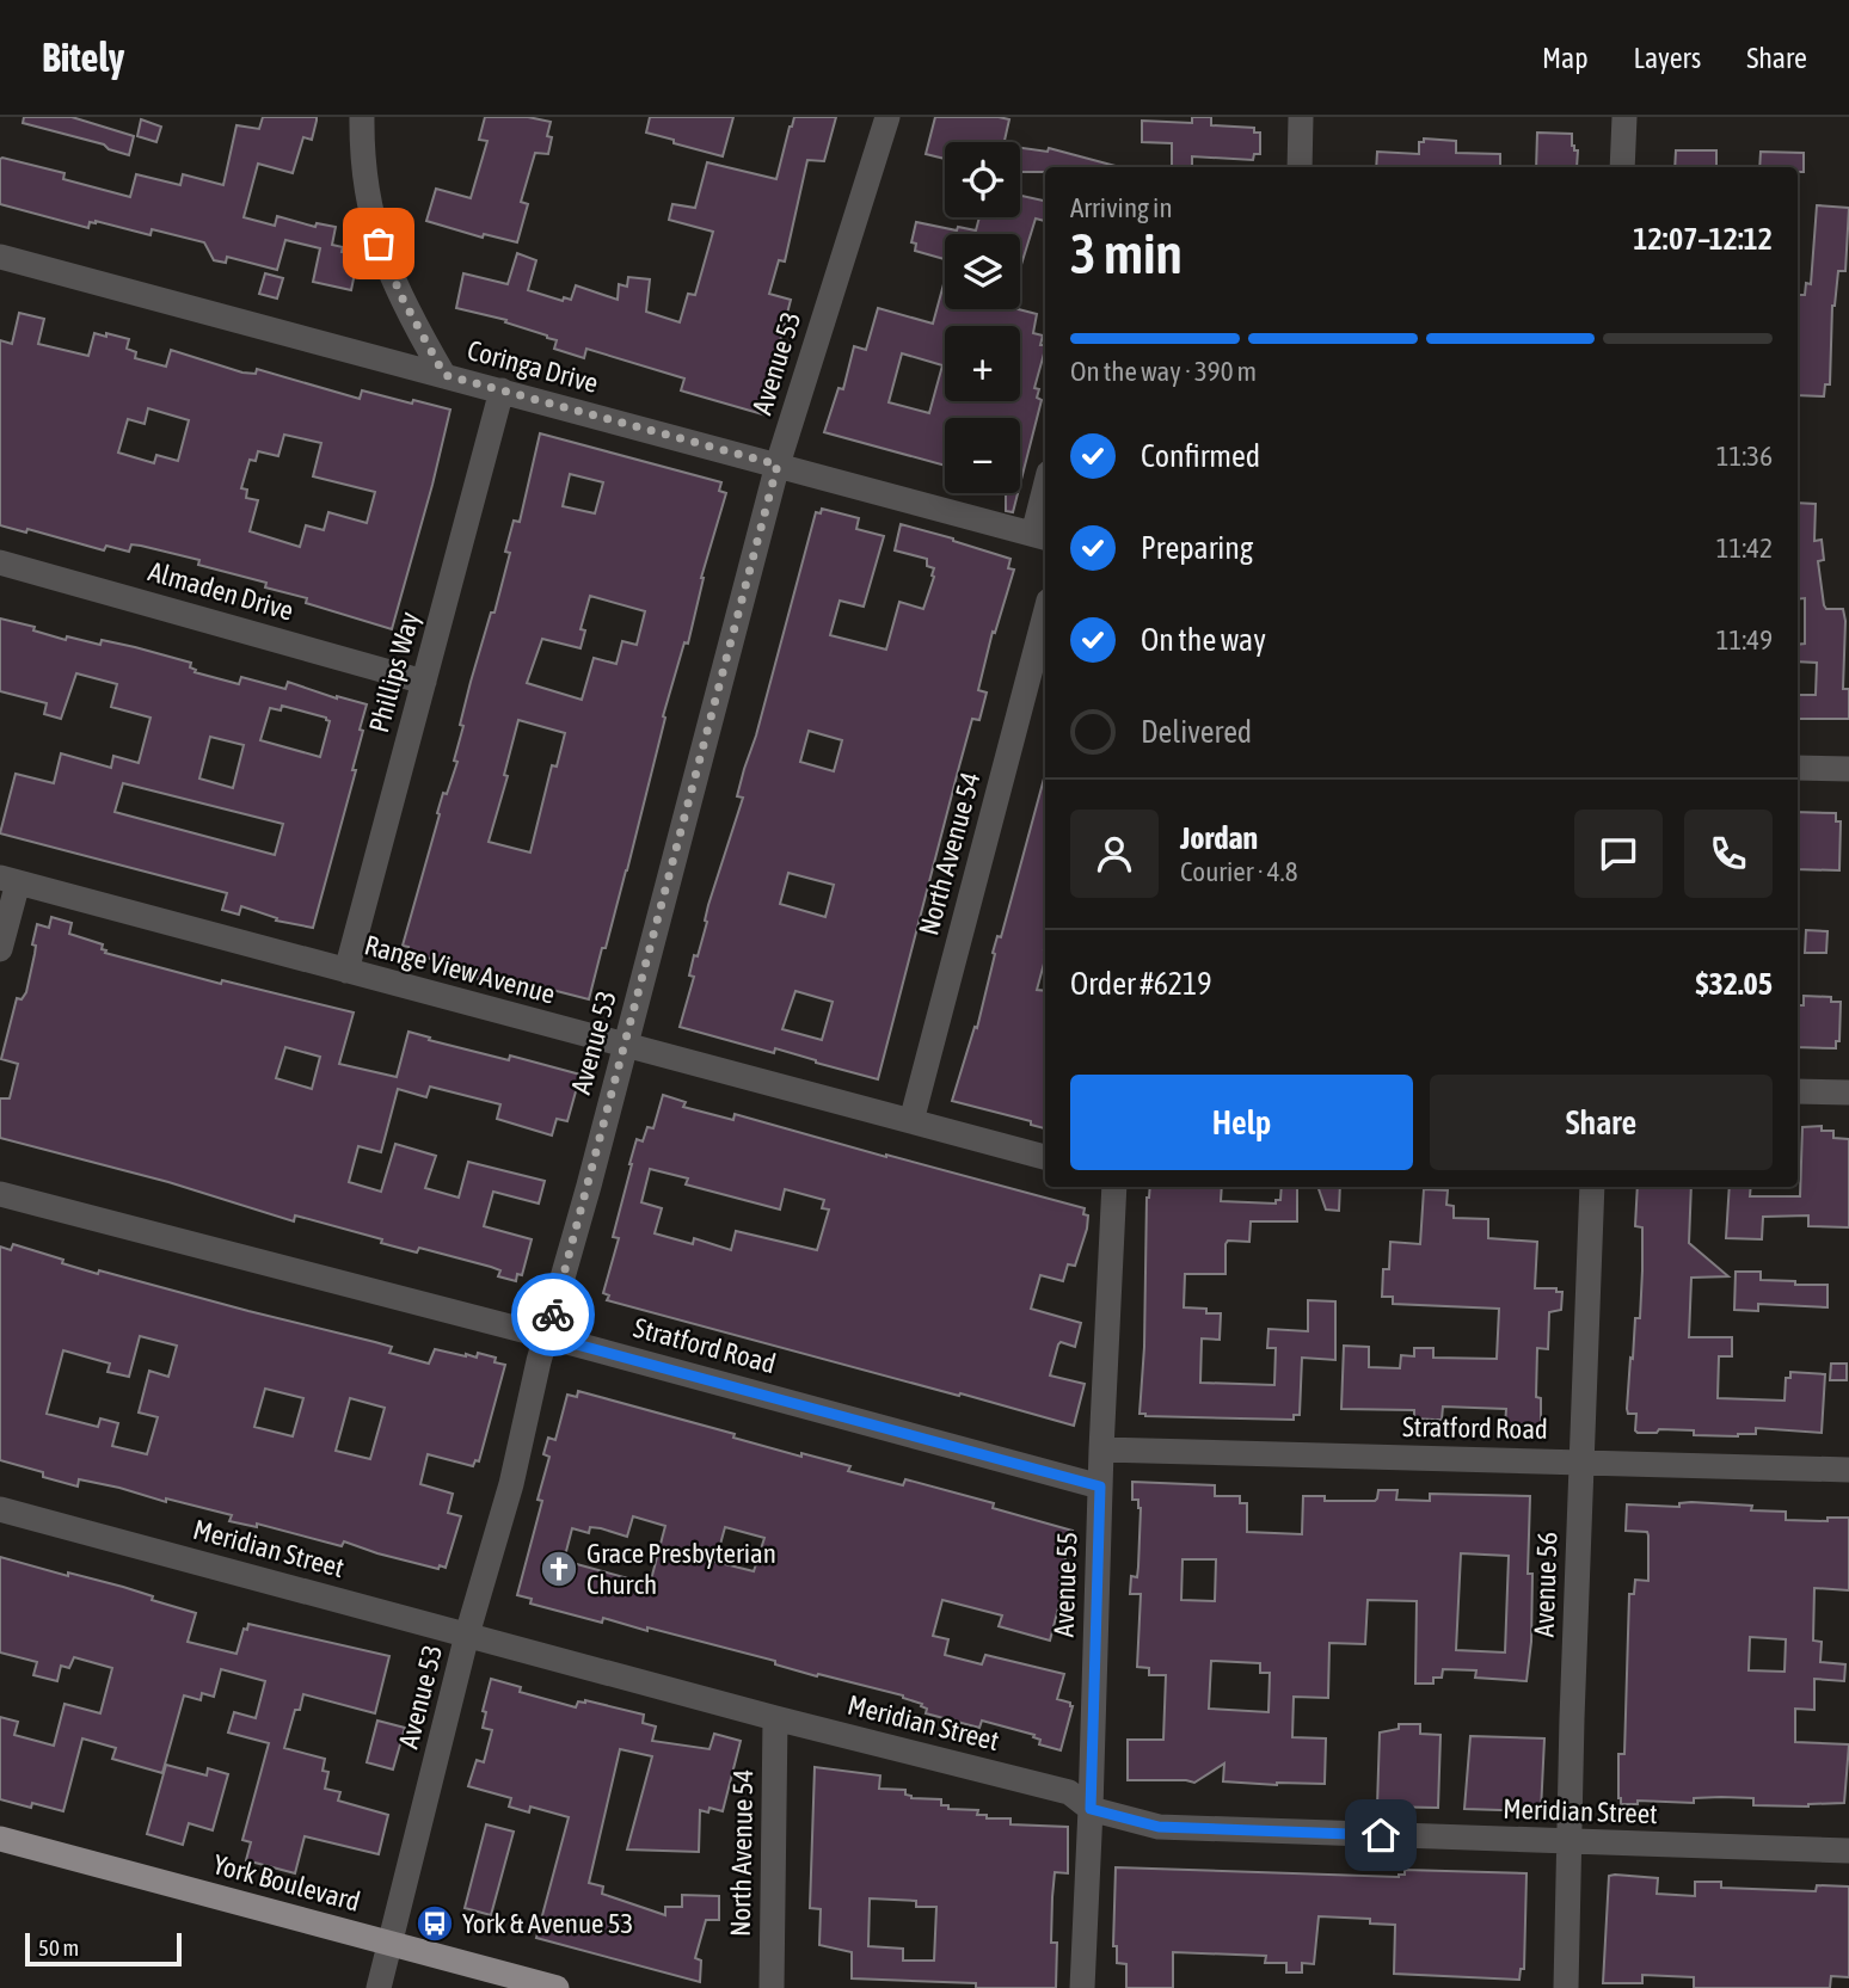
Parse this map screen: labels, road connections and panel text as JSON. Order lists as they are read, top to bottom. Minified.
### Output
{"streets":{"main road":["York Boulevard"],"street":["Avenue 53","Coringa Drive","Almaden Drive","Phillips Way","North Avenue 54","Range View Avenue","Stratford Road","Meridian Street","Avenue 55","Avenue 56"]},"crossings":[["Avenue 53","Coringa Drive"],["Avenue 53","Range View Avenue"],["Avenue 53","Stratford Road"],["Avenue 53","Meridian Street"],["Avenue 53","York Boulevard"],["Coringa Drive","Phillips Way"],["Almaden Drive","Phillips Way"],["Phillips Way","Range View Avenue"],["North Avenue 54","Range View Avenue"],["North Avenue 54","Meridian Street"],["Stratford Road","Avenue 55"],["Stratford Road","Avenue 56"],["Meridian Street","Avenue 55"],["Meridian Street","Avenue 56"]],"places":{"church":["Grace Presbyterian Church"],"bus stop":["York & Avenue 53"]},"scale_bar":"50 m","page":{"header":"Bitely","nav":["Map","Layers","Share"],"map_buttons":["+","−"],"heading":["3 min","Arriving in","12:07–12:12"],"panel":["Jordan","Courier · 4.8","Order #6219","$32.05"],"bar":"On the way · 390 m","list":[["Confirmed","11:36"],["Preparing","11:42"],["On the way","11:49"],"Delivered"],"buttons":["Help","Share"],"scale":"50 m"}}
